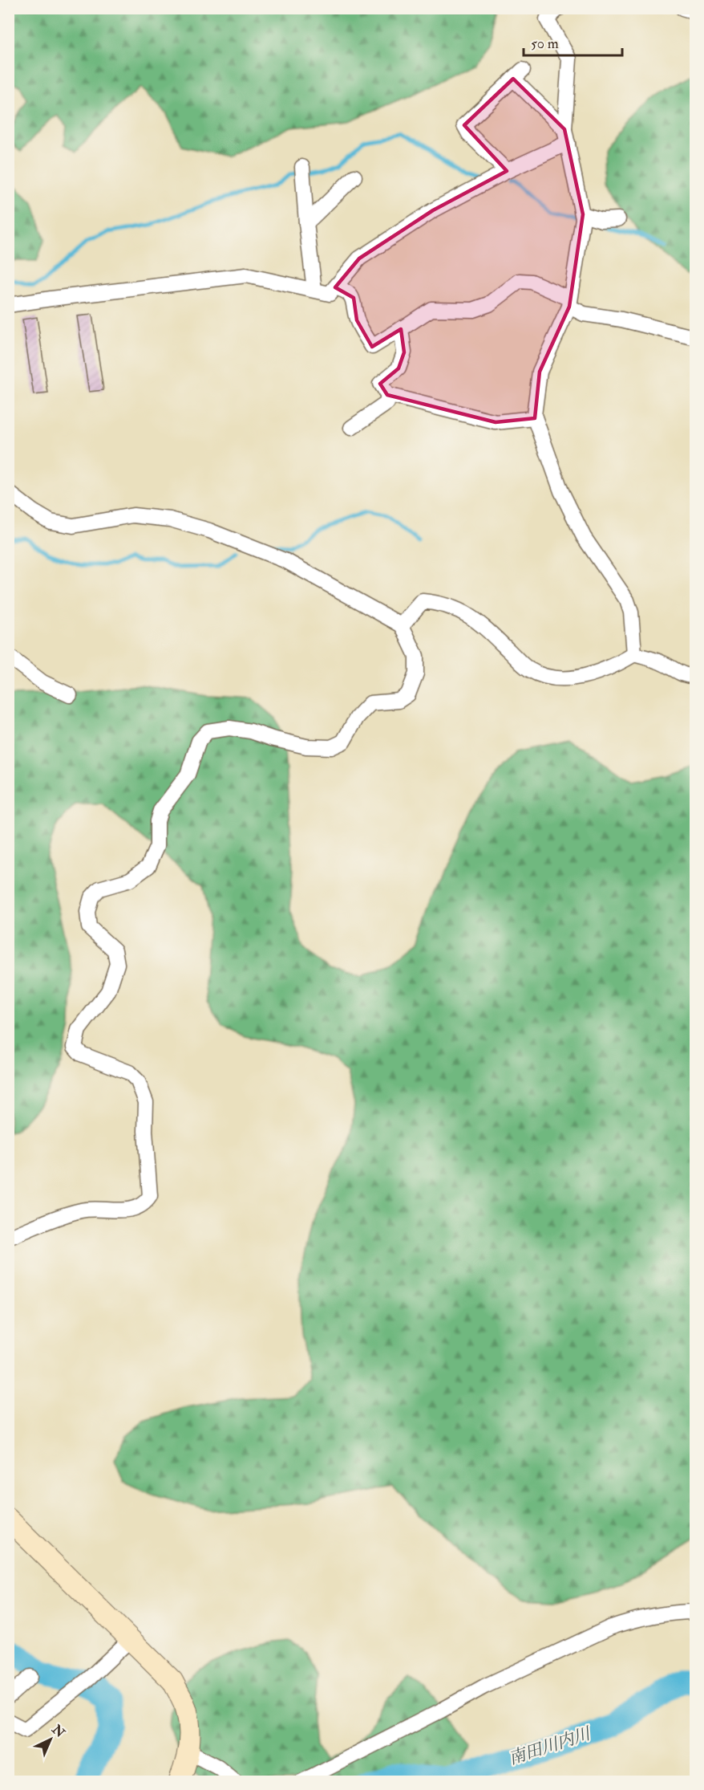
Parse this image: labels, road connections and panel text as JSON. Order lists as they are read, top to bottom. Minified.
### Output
{"water":["南田川内川"],"scale_bar":"50 m","north":"top right"}
